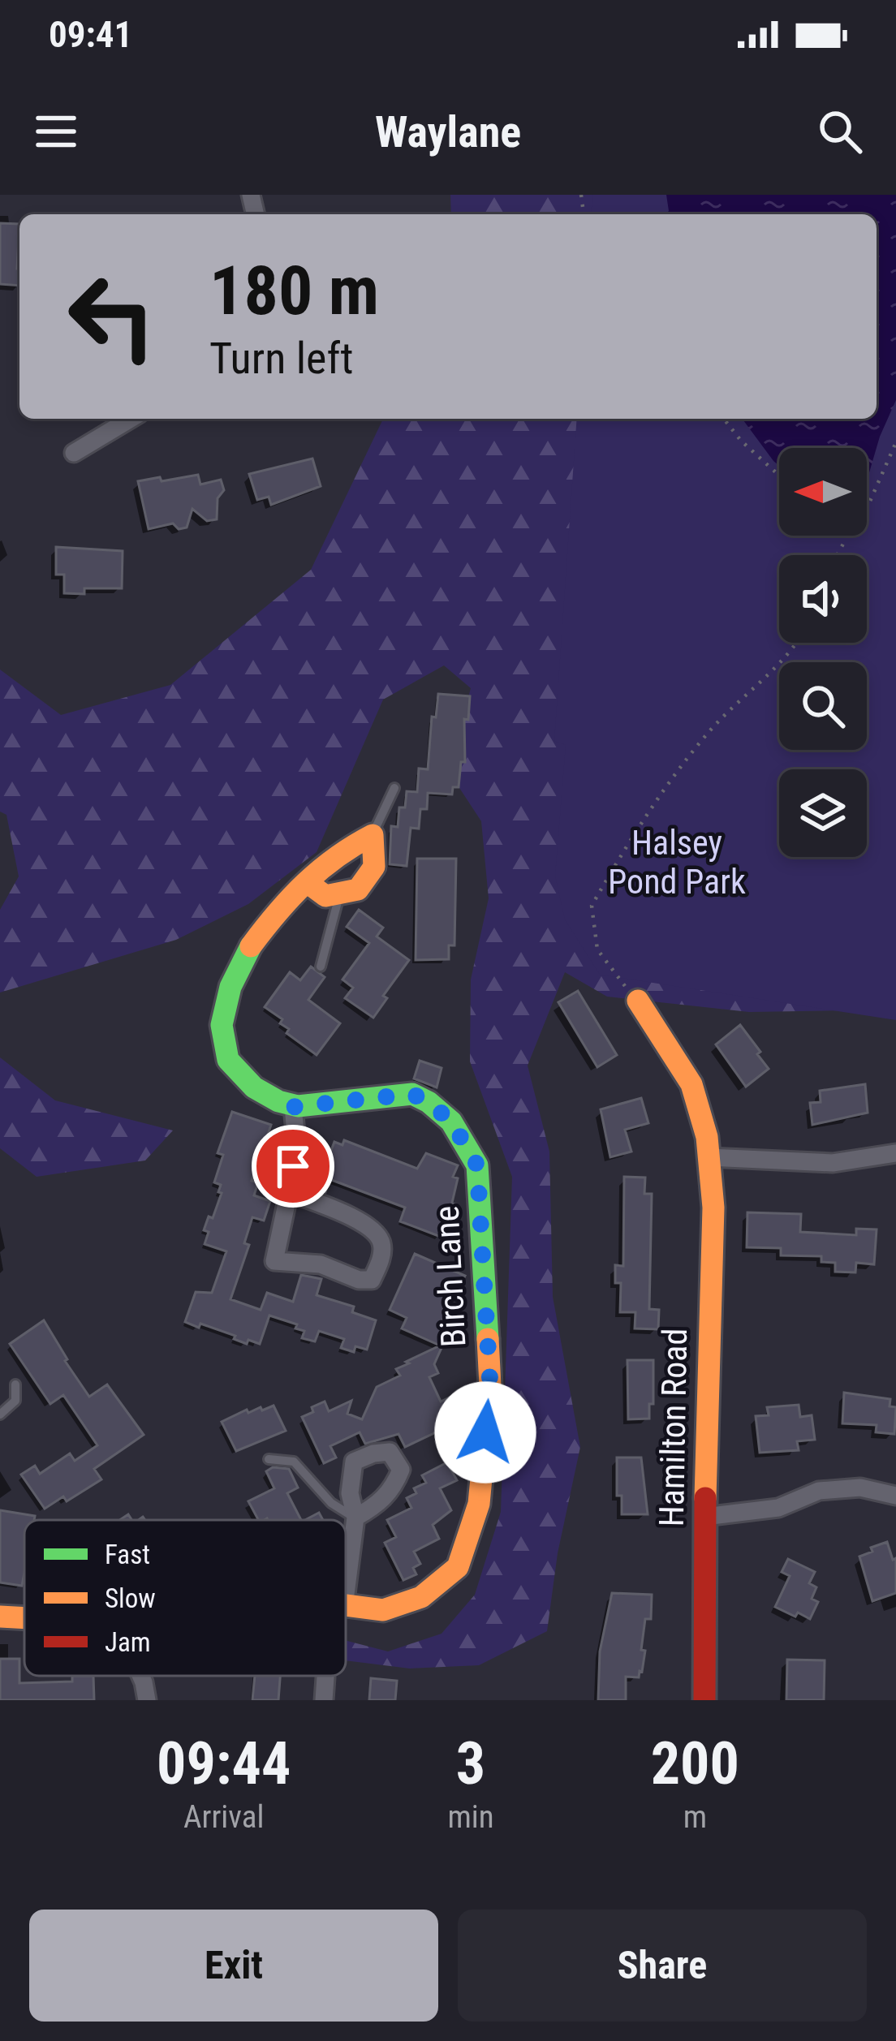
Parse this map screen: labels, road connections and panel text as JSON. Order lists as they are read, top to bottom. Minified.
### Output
{"streets":{"street":["Birch Lane","Hamilton Road"]},"parks":["Halsey Pond Park"],"legend":["Fast","Slow","Jam"],"north":"left","page":{"status":"09:41","header":"Waylane","turn":["180 m","Turn left"],"eta":["09:44","Arrival","3","min","200","m"],"buttons":["Exit","Share"]}}
